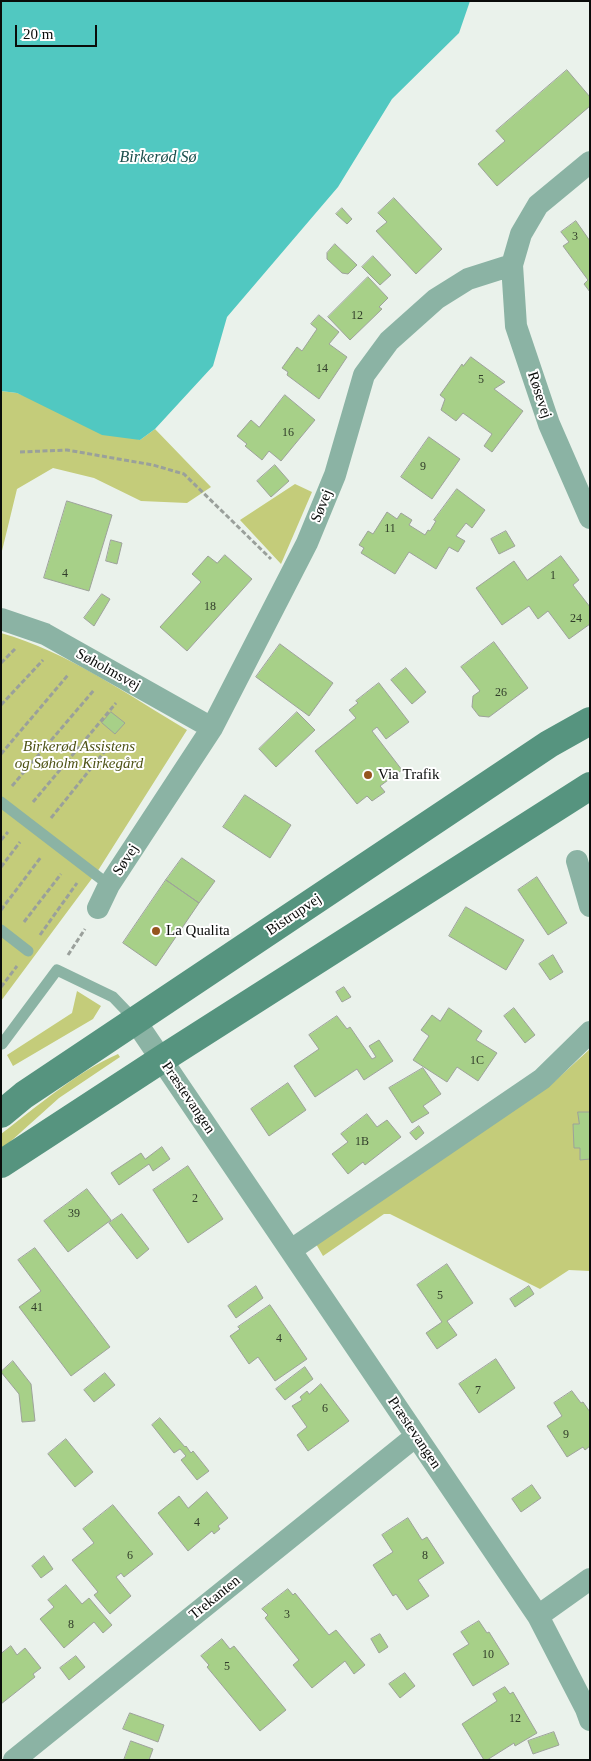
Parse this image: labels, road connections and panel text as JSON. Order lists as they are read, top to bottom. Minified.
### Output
{"streets":{"main road":["Bistrupvej"],"street":["Røsevej","Søvej","Søholmsvej","Præstevangen","Trekanten"]},"crossings":[["Røsevej","Søvej"],["Søvej","Søholmsvej"],["Bistrupvej","Præstevangen"],["Præstevangen","Trekanten"]],"water":["Birkerød Sø"],"parks":["Birkerød Assistens og Søholm Kirkegård"],"places":["Via Trafik","La Qualita"],"house_numbers":["3","12","14","5","16","9","11","4","1","18","24","26","1C","1B","2","39","5","41","4","7","6","9","4","6","8","3","8","10","5","12"],"scale_bar":"20 m"}
